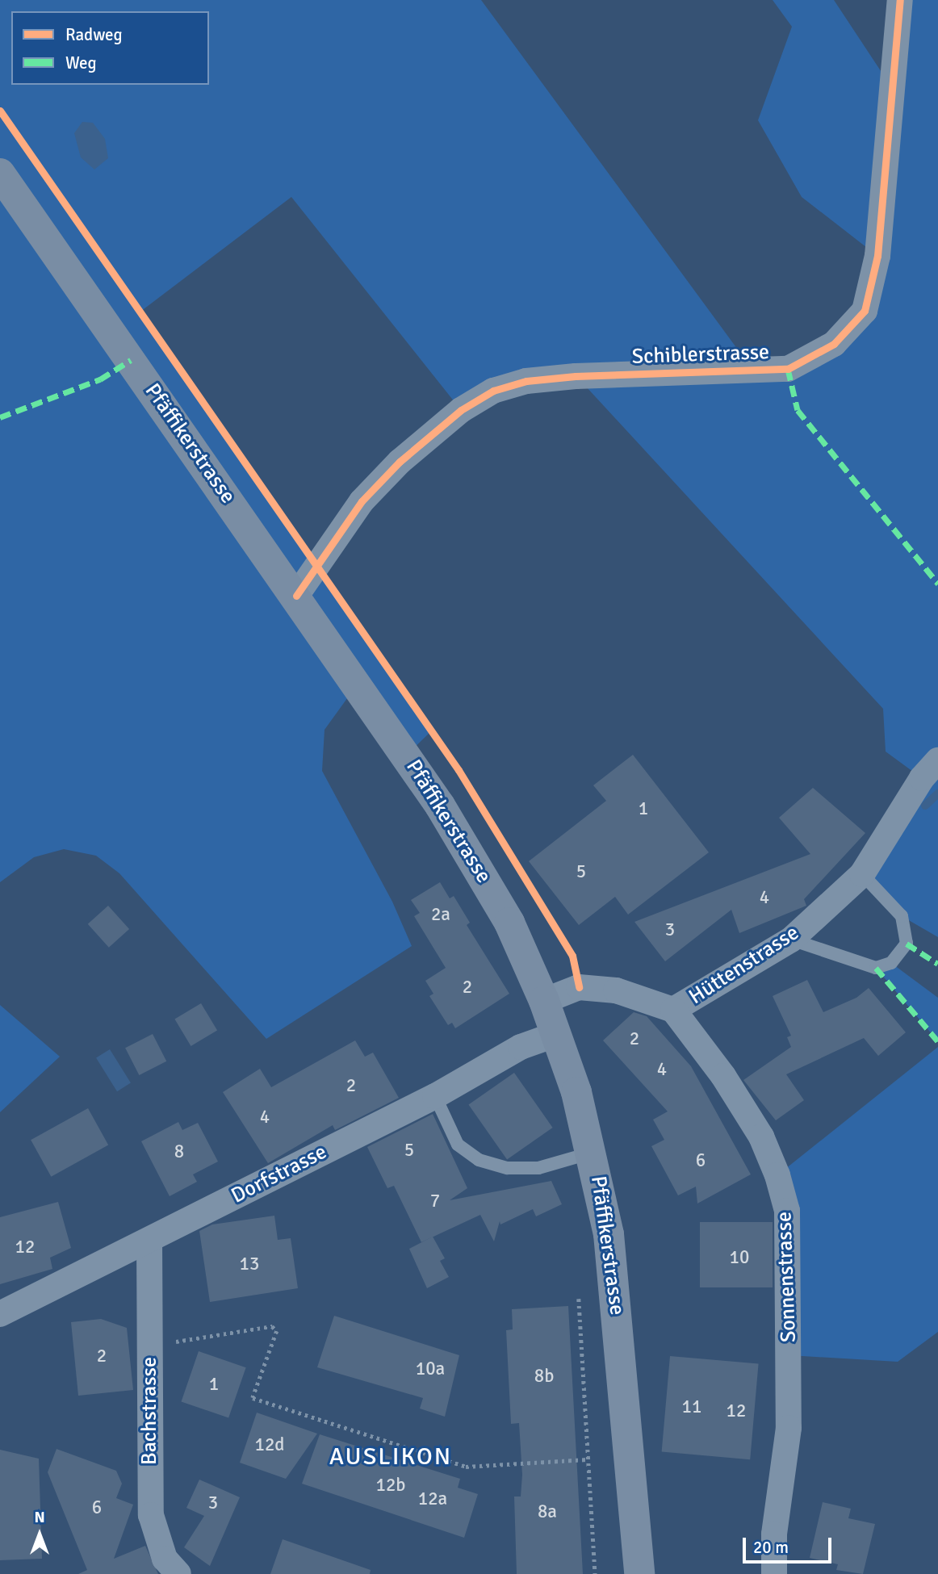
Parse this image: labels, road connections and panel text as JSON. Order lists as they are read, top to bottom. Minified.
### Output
{"streets":{"main road":["Pfäffikerstrasse"],"street":["Schiblerstrasse","Hüttenstrasse","Dorfstrasse","Sonnenstrasse","Bachstrasse"]},"crossings":[["Schiblerstrasse","Pfäffikerstrasse"],["Pfäffikerstrasse","Hüttenstrasse"],["Pfäffikerstrasse","Dorfstrasse"],["Hüttenstrasse","Sonnenstrasse"],["Dorfstrasse","Bachstrasse"]],"districts":["AUSLIKON"],"house_numbers":["1","5","4","2a","3","2","2","4","2","4","5","8","6","7","12","10","13","2","10a","8b","1","11","12","12d","12b","12a","3","6","8a"],"legend":["Radweg","Weg"],"scale_bar":"20 m","north":"top"}
